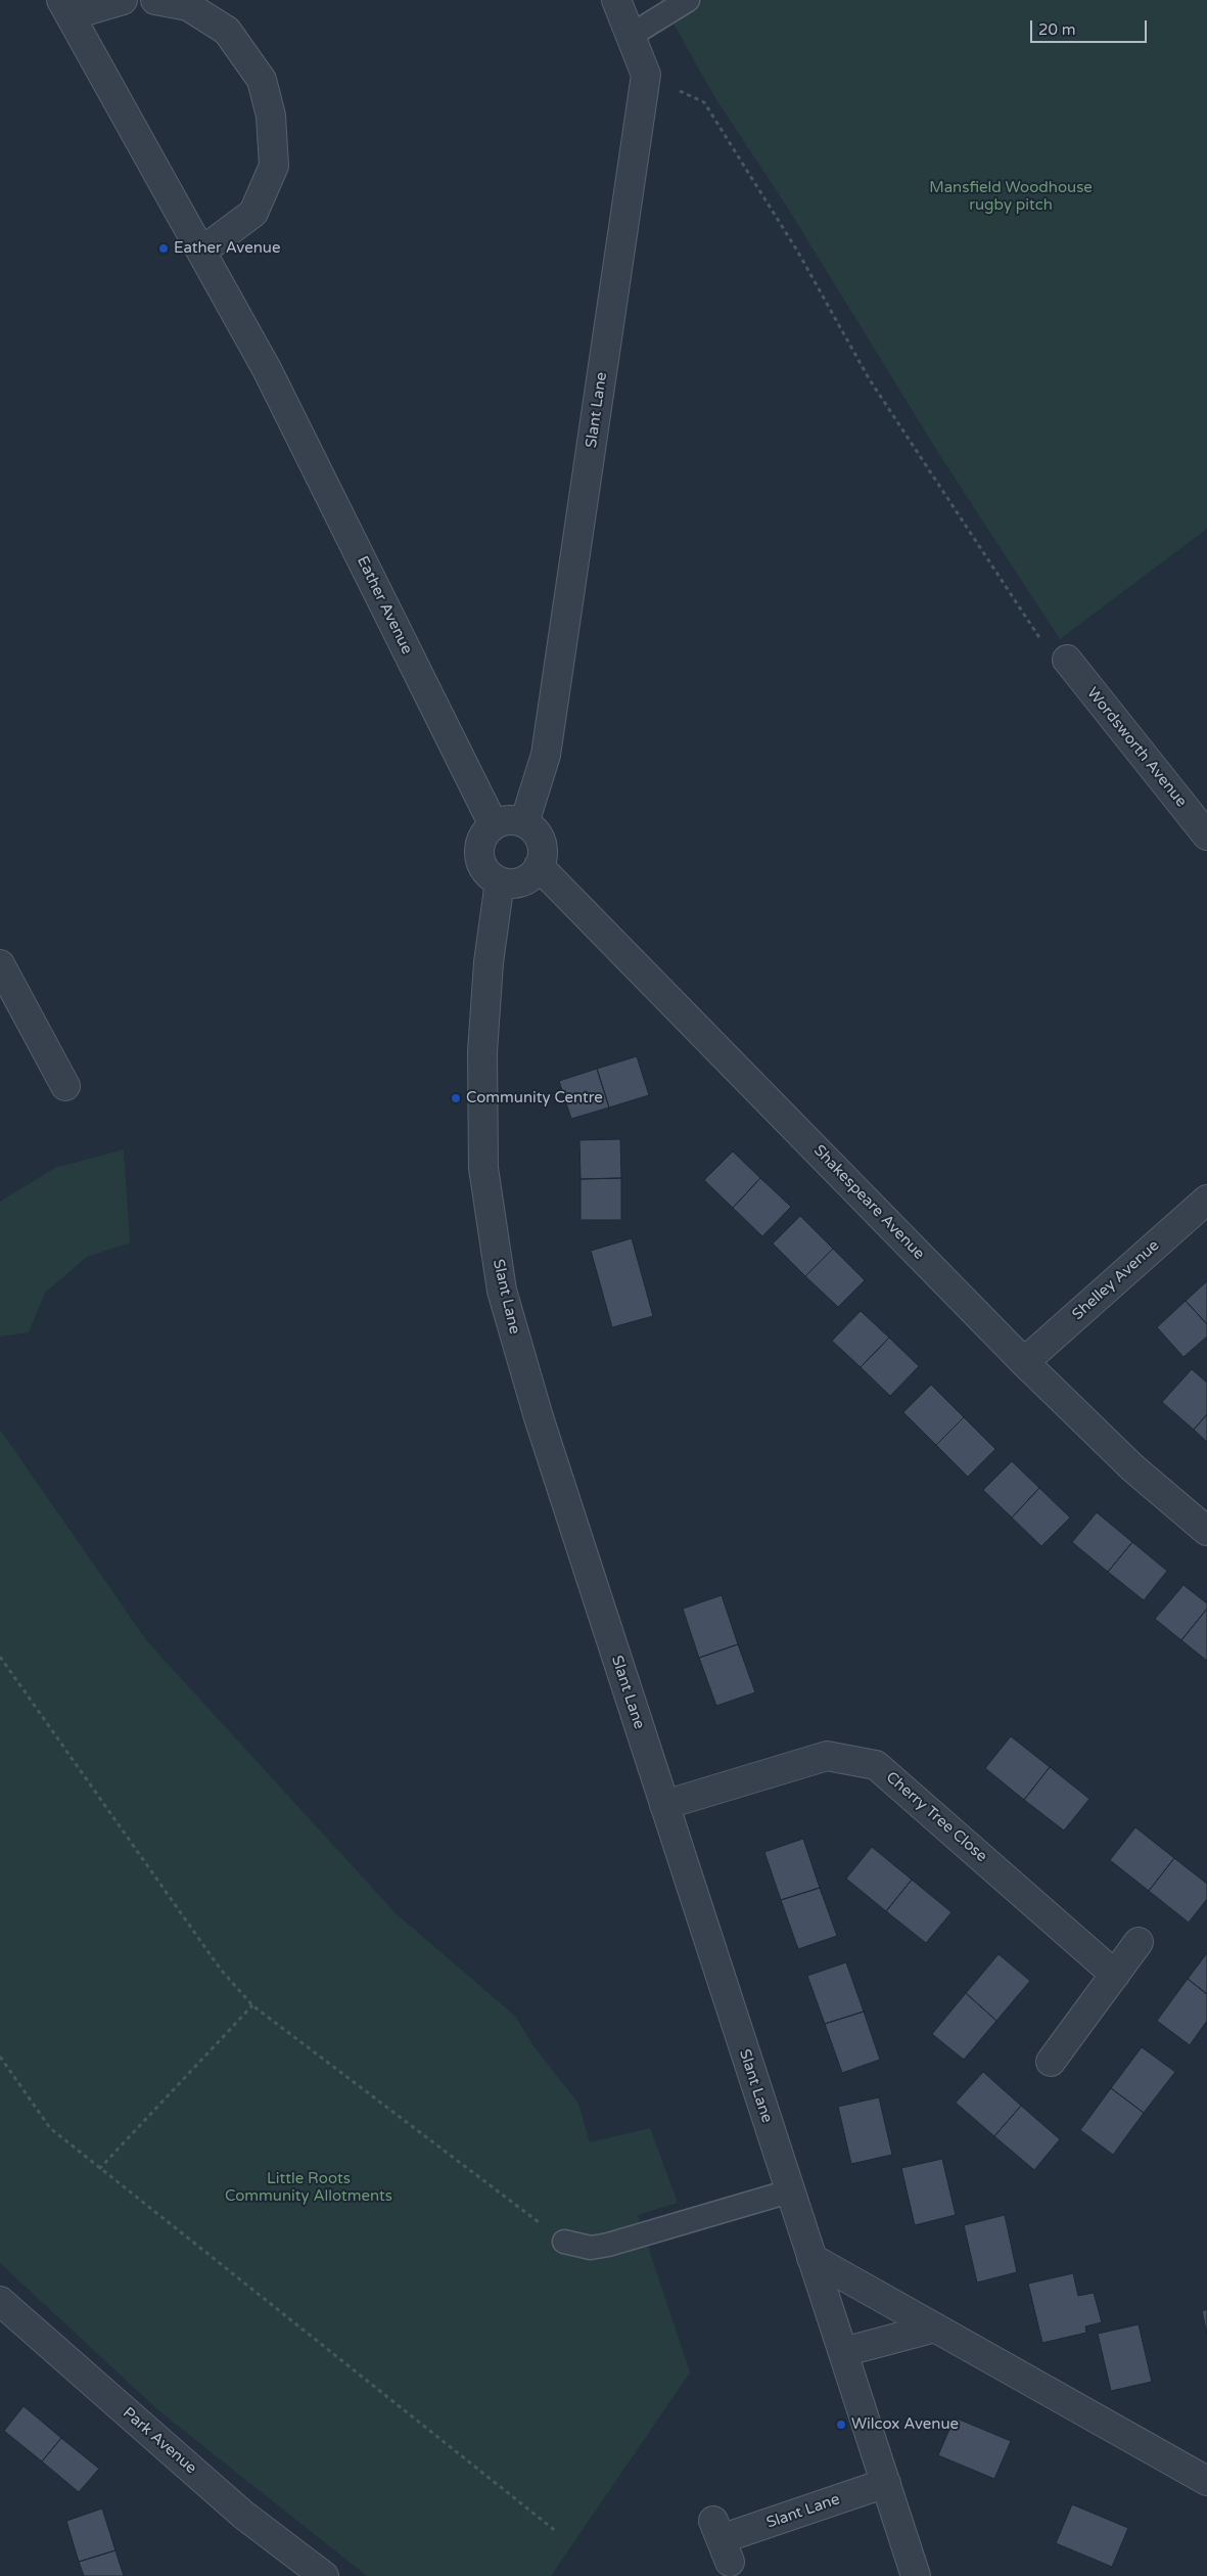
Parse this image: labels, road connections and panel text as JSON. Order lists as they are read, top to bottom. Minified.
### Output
{"streets":{"street":["Slant Lane","Eather Avenue","Wordsworth Avenue","Shakespeare Avenue","Shelley Avenue","Cherry Tree Close","Park Avenue"]},"crossings":[["Slant Lane","Eather Avenue"],["Slant Lane","Shakespeare Avenue"],["Slant Lane","Cherry Tree Close"],["Eather Avenue","Shakespeare Avenue"],["Shakespeare Avenue","Shelley Avenue"]],"parks":["Mansfield Woodhouse rugby pitch","Little Roots Community Allotments"],"places":["Eather Avenue","Community Centre","Wilcox Avenue"],"scale_bar":"20 m"}
